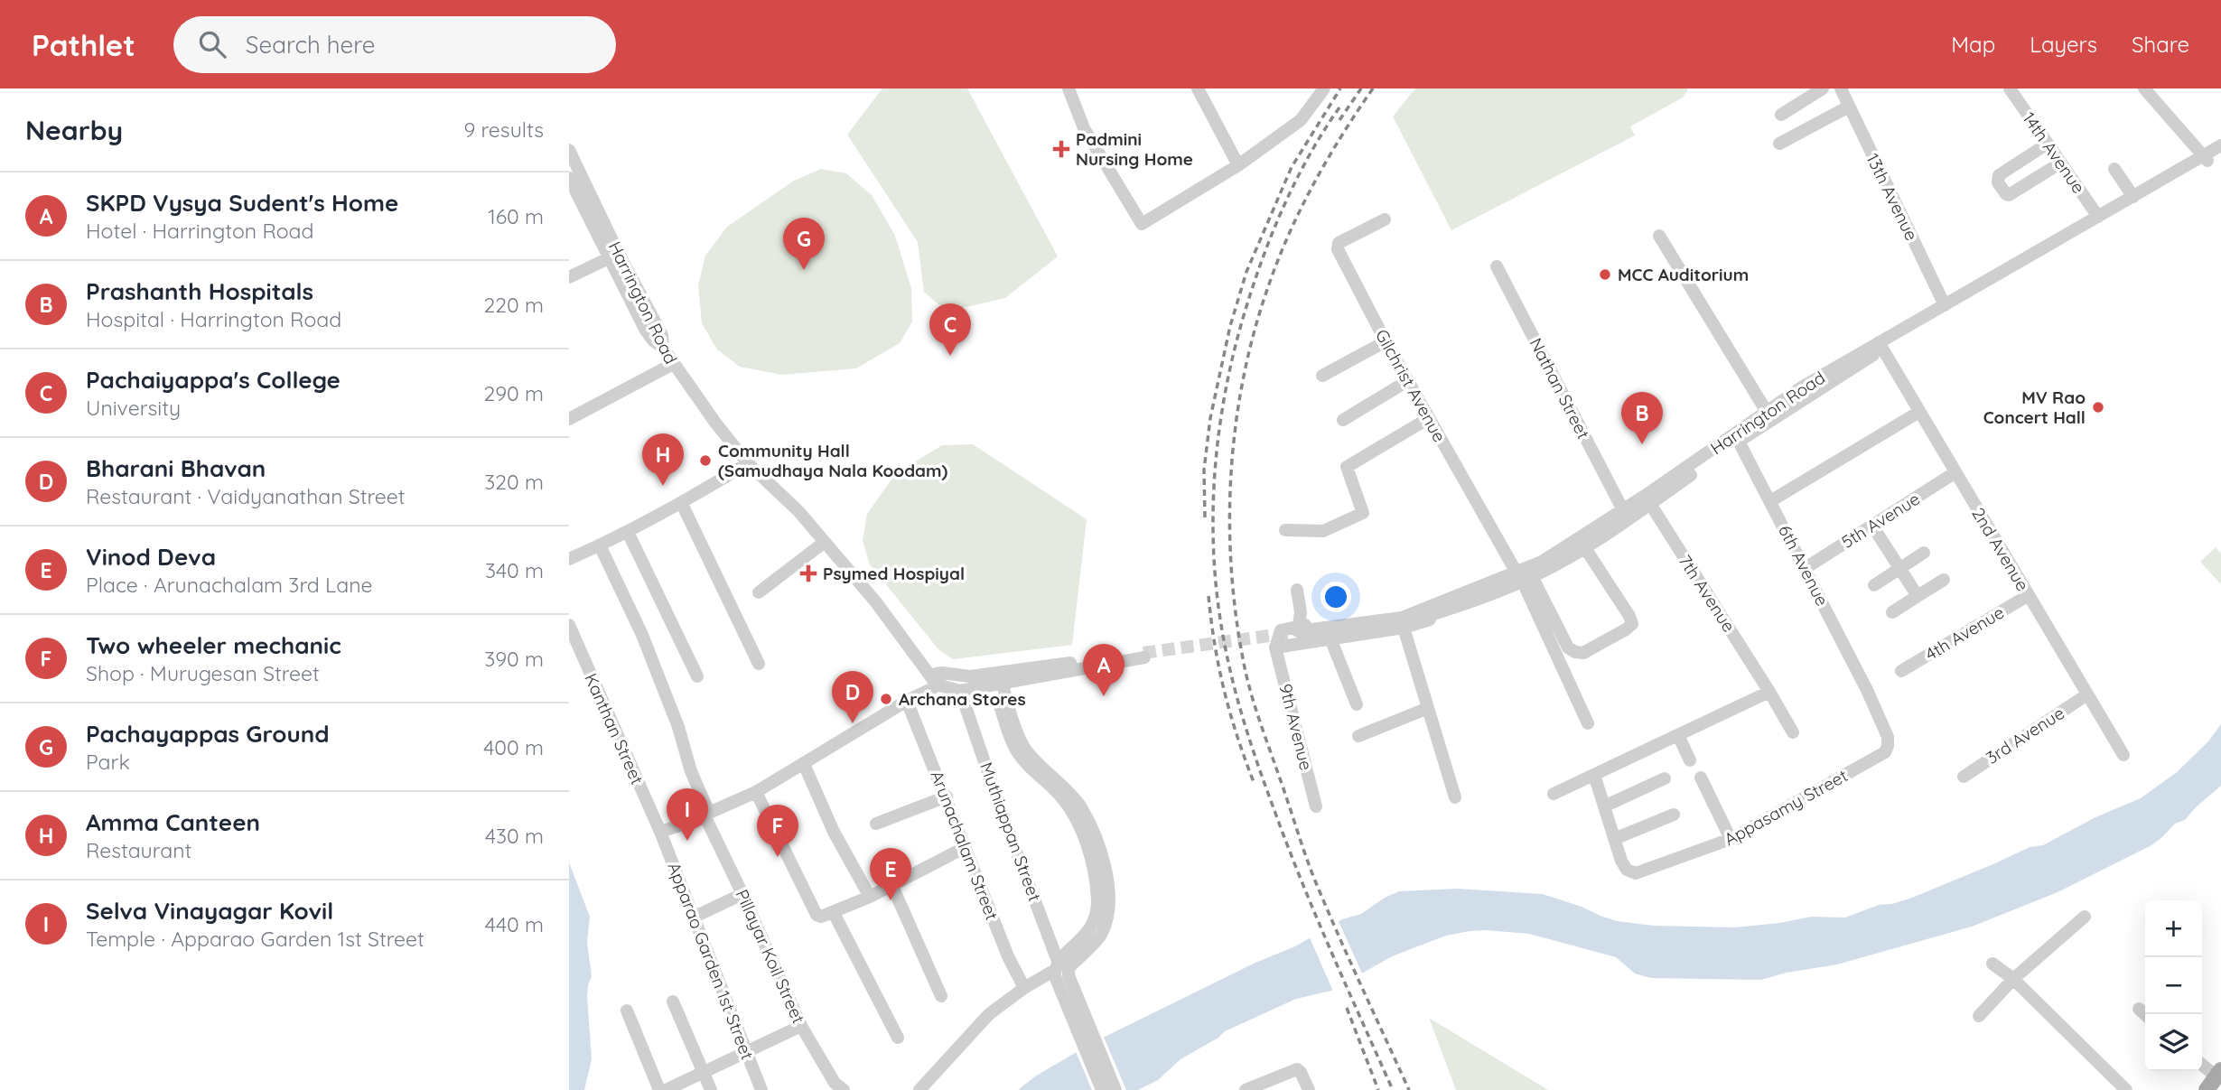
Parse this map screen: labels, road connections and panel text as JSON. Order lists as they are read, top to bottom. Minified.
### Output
{"streets":{"street":["14th Avenue","13th Avenue","Harrington Road","Gilchrist Avenue","Nathan Street","5th Avenue","2nd Avenue","6th Avenue","7th Avenue","4th Avenue","9th Avenue","Kanthan Street","3rd Avenue","Appasamy Street","Muthiappan Street","Arunachalam Street","Pillayar Koil Street","Apparao Garden 1st Street"]},"crossings":[["14th Avenue","Harrington Road"],["13th Avenue","Harrington Road"],["Harrington Road","Gilchrist Avenue"],["Harrington Road","Nathan Street"],["Harrington Road","2nd Avenue"],["Harrington Road","6th Avenue"],["Harrington Road","7th Avenue"],["Harrington Road","9th Avenue"],["5th Avenue","2nd Avenue"],["5th Avenue","6th Avenue"],["2nd Avenue","4th Avenue"],["2nd Avenue","3rd Avenue"],["6th Avenue","Appasamy Street"],["Kanthan Street","Apparao Garden 1st Street"]],"places":{"health":["Padmini Nursing Home","Psymed Hospiyal"],"other":["MCC Auditorium","MV Rao Concert Hall","Community Hall (Samudhaya Nala Koodam)","Archana Stores"]},"page":{"header":"Pathlet","search":"Search here","nav":["Map","Layers","Share"],"heading":["Nearby","9 results"],"list":[{"mark":"A","name":"SKPD Vysya Sudent's Home","note":"Hotel · Harrington Road","value":"160 m"},{"mark":"B","name":"Prashanth Hospitals","note":"Hospital · Harrington Road","value":"220 m"},{"mark":"C","name":"Pachaiyappa's College","note":"University","value":"290 m"},{"mark":"D","name":"Bharani Bhavan","note":"Restaurant · Vaidyanathan Street","value":"320 m"},{"mark":"E","name":"Vinod Deva","note":"Place · Arunachalam 3rd Lane","value":"340 m"},{"mark":"F","name":"Two wheeler mechanic","note":"Shop · Murugesan Street","value":"390 m"},{"mark":"G","name":"Pachayappas Ground","note":"Park","value":"400 m"},{"mark":"H","name":"Amma Canteen","note":"Restaurant","value":"430 m"},{"mark":"I","name":"Selva Vinayagar Kovil","note":"Temple · Apparao Garden 1st Street","value":"440 m"}],"pins":["G","C","B","H","A","D","I","F","E"],"map_buttons":["+","−"]}}
